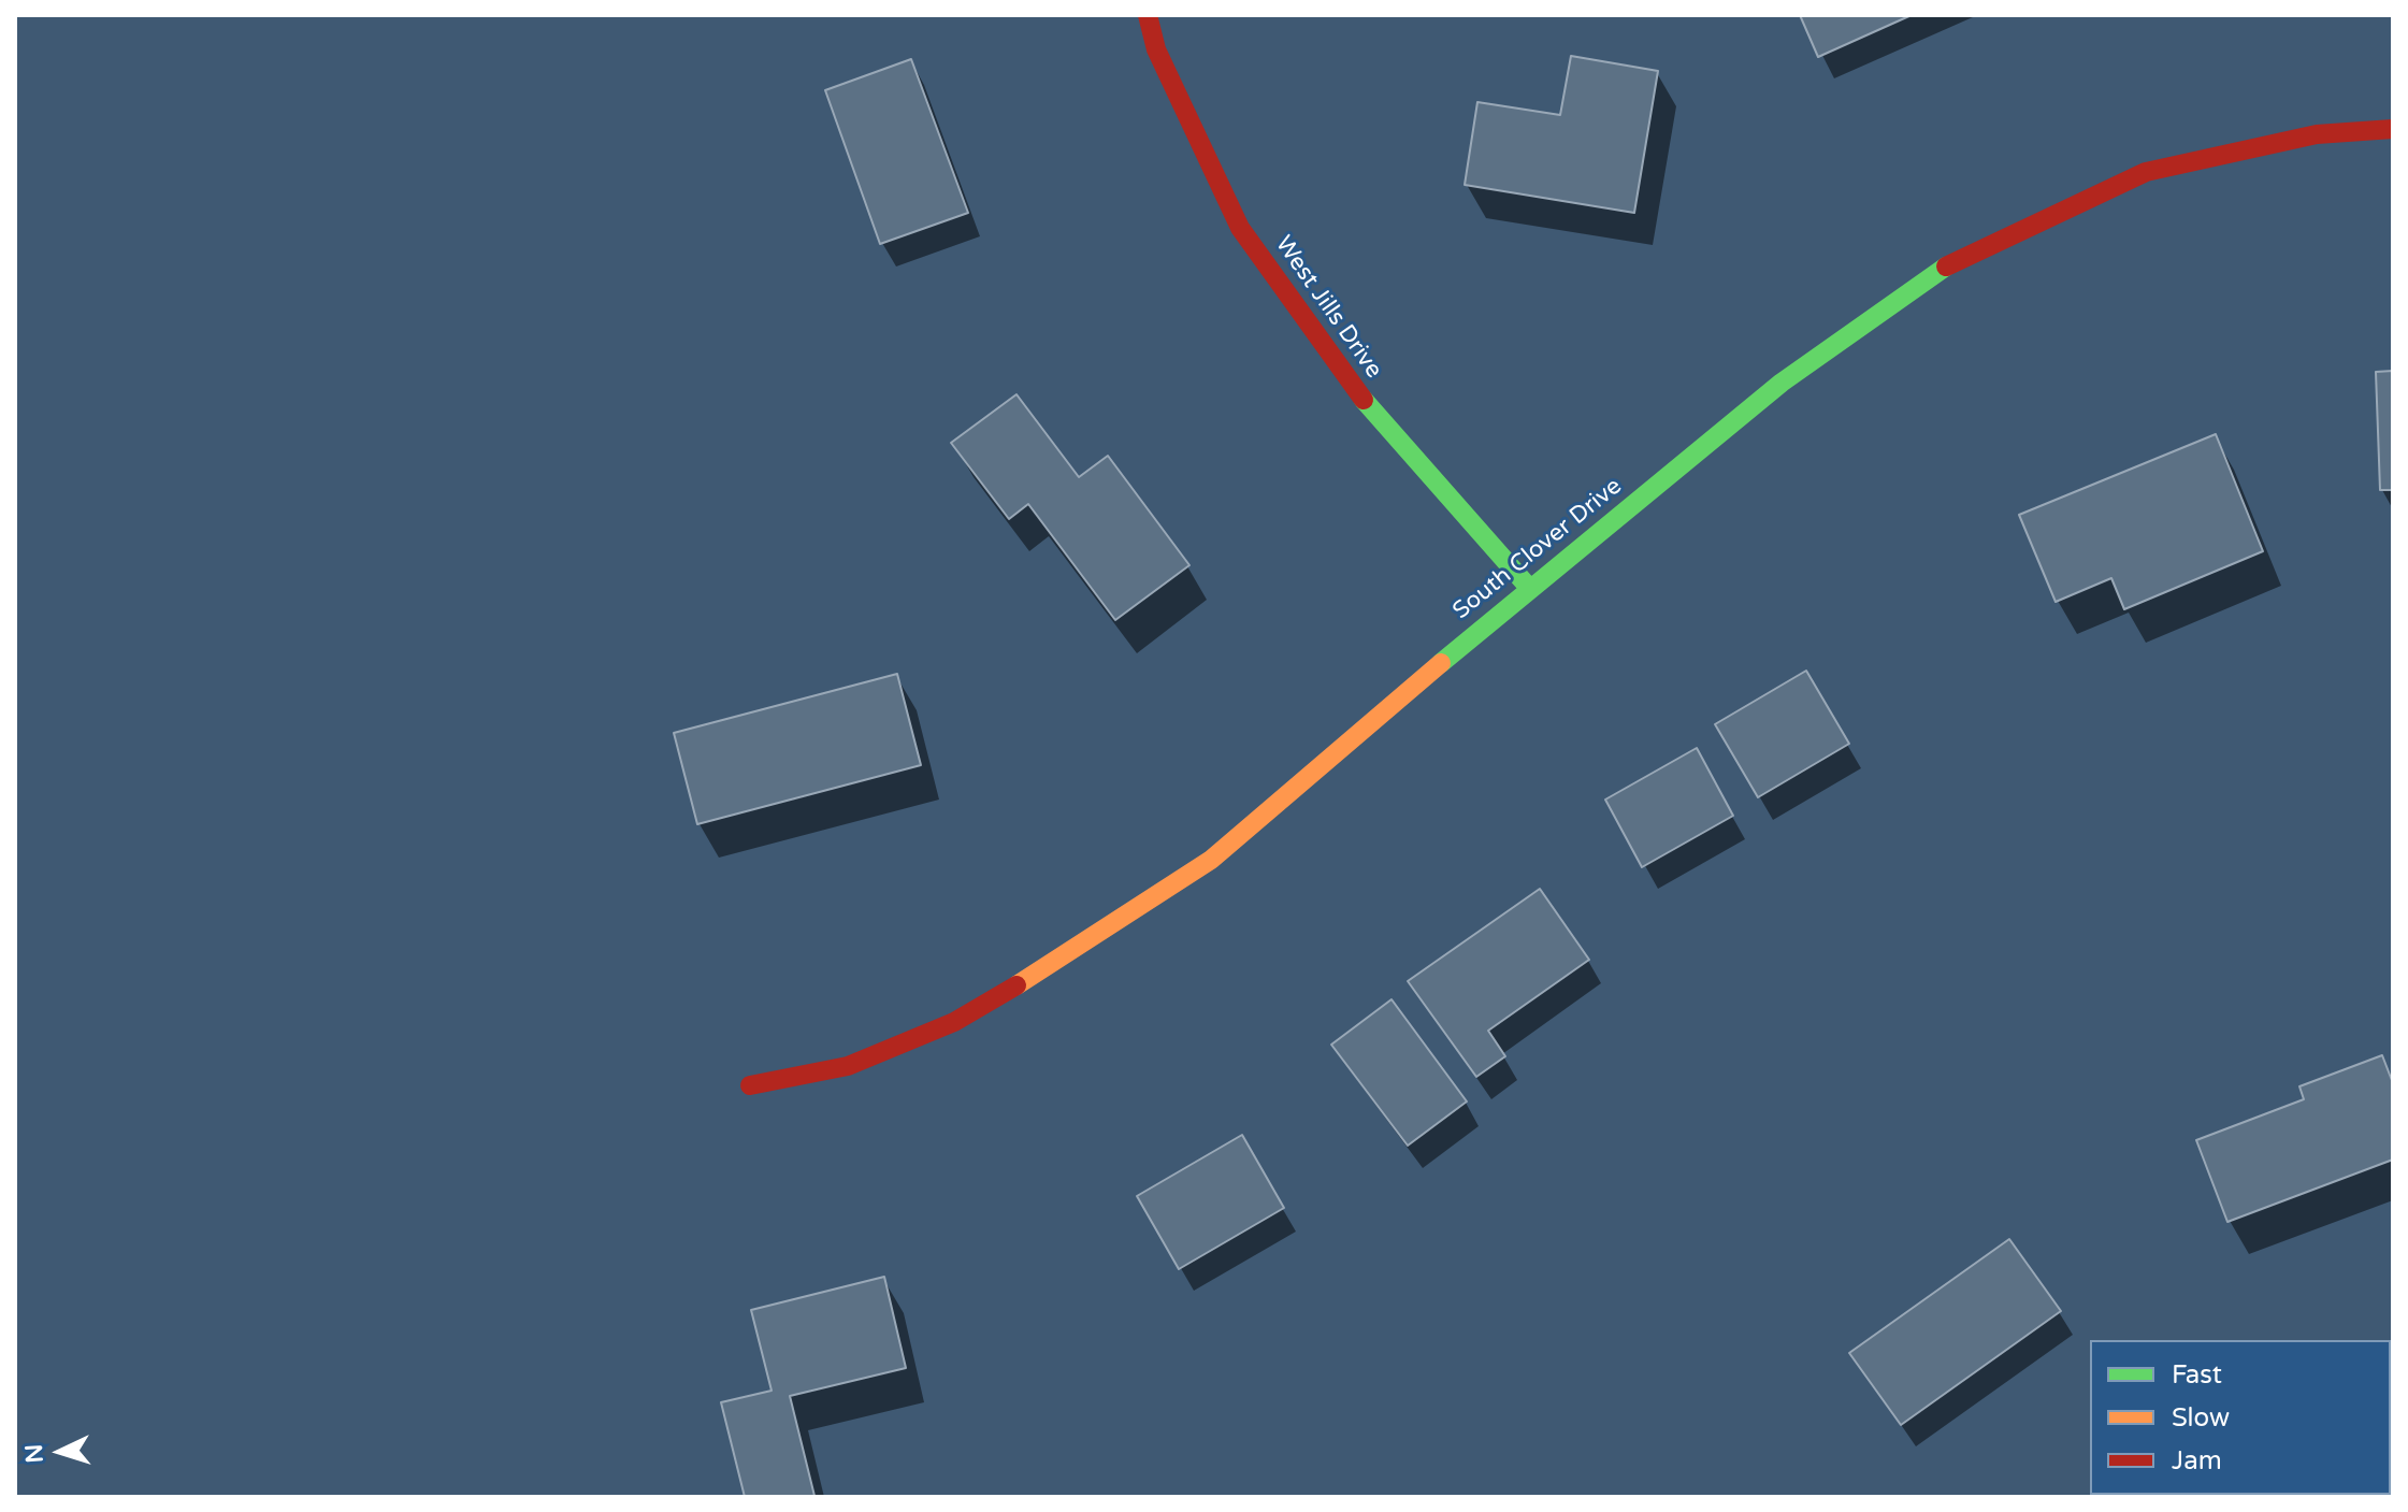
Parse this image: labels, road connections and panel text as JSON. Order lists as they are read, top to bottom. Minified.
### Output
{"streets":{"street":["West Jills Drive","South Clover Drive"]},"crossings":[["West Jills Drive","South Clover Drive"]],"legend":["Fast","Slow","Jam"],"north":"left"}
